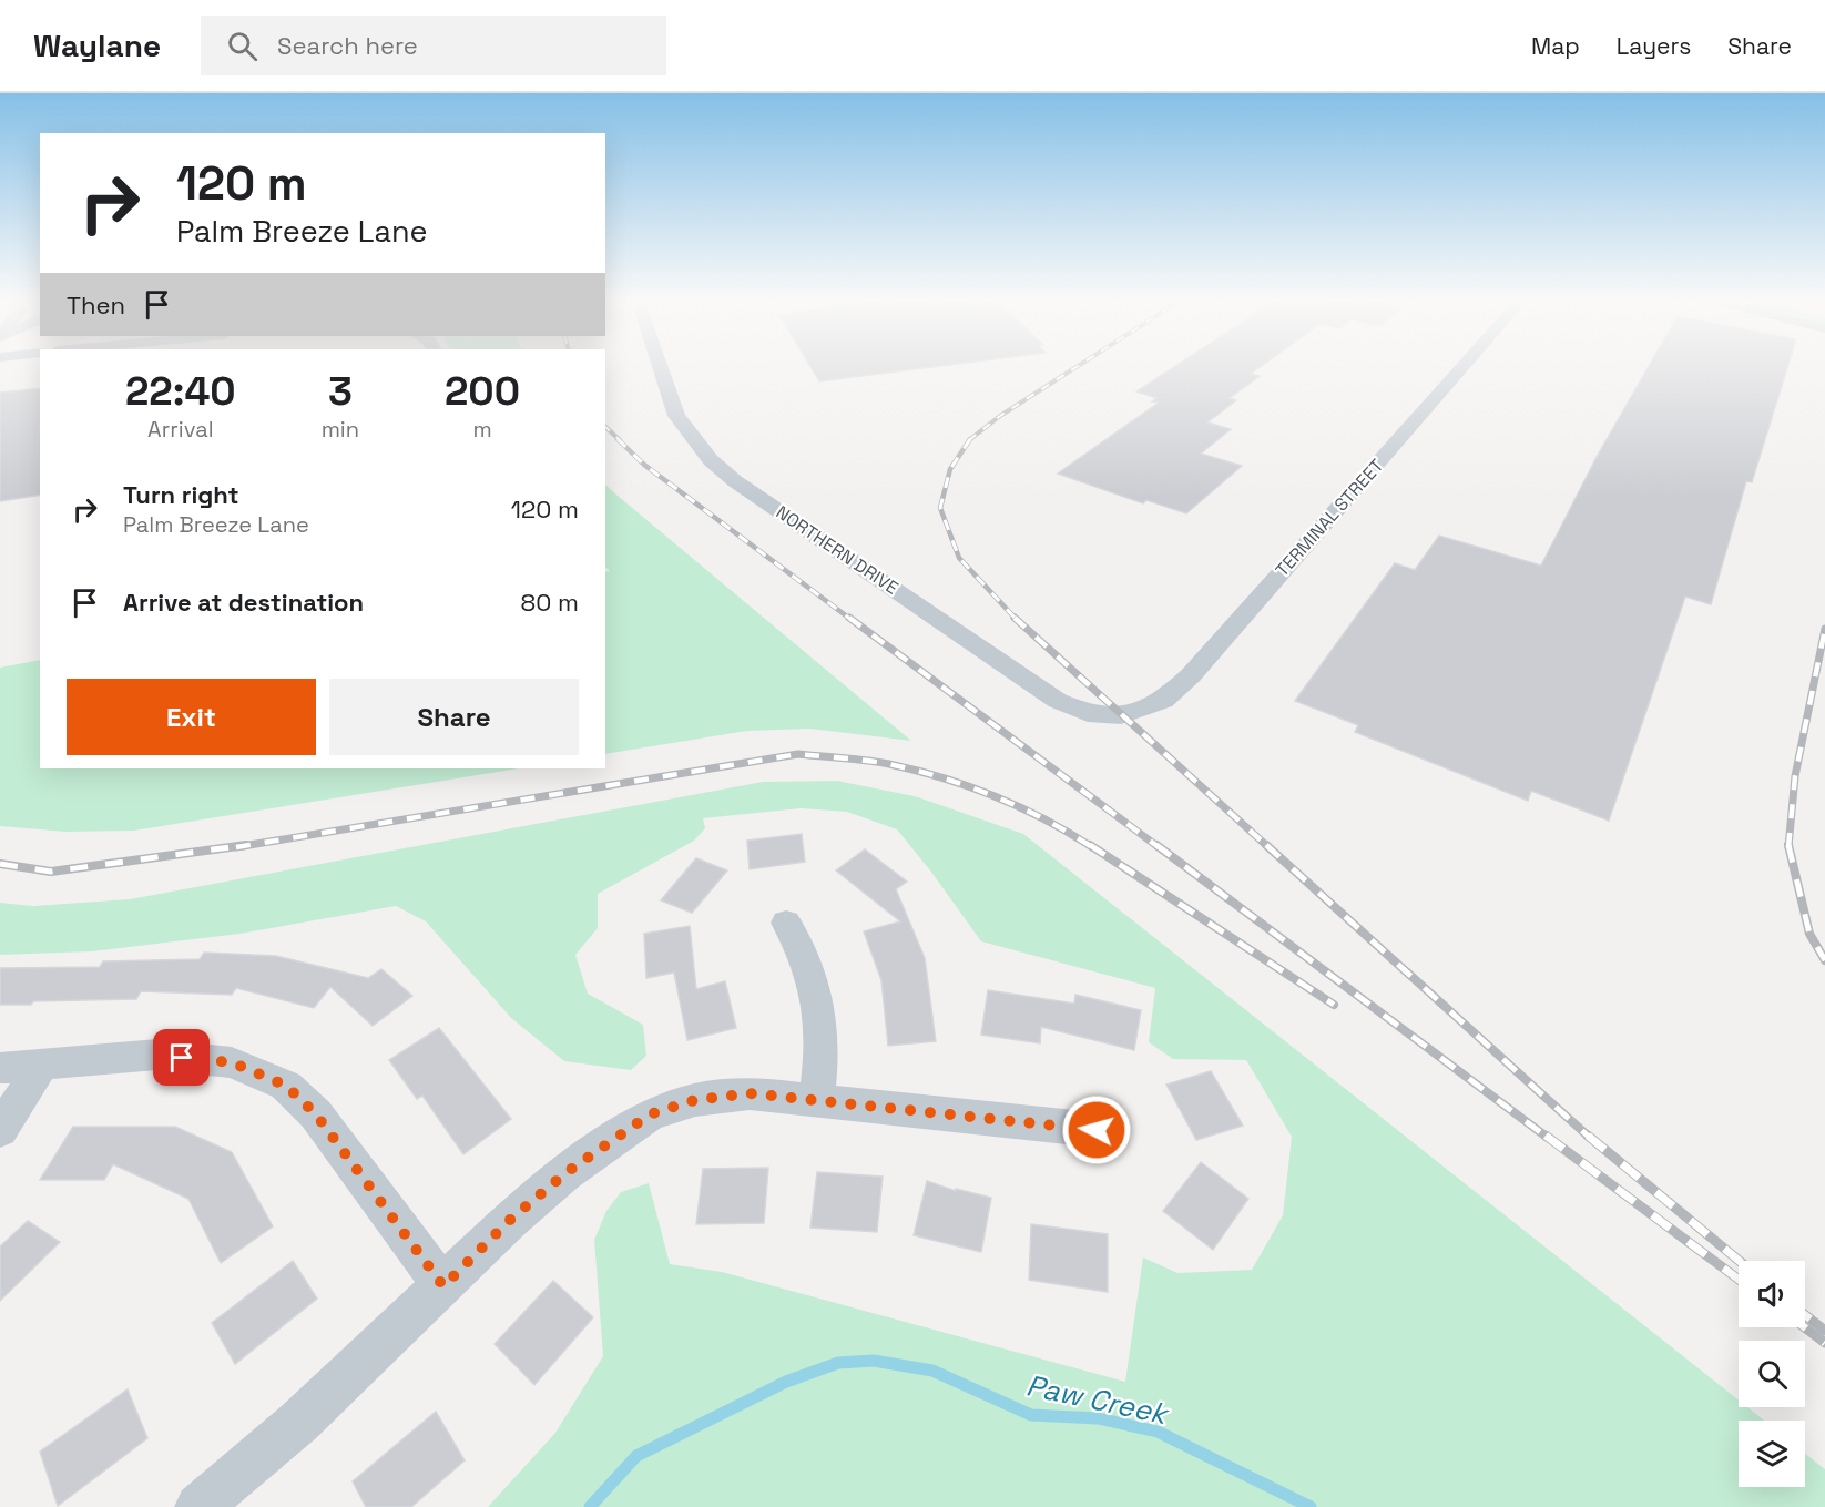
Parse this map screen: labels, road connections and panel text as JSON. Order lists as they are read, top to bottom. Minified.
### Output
{"streets":{"street":["TERMINAL STREET","NORTHERN DRIVE"]},"crossings":[["TERMINAL STREET","NORTHERN DRIVE"]],"water":["Paw Creek"],"page":{"header":"Waylane","search":"Search here","nav":["Map","Layers","Share"],"turn":["120 m","Palm Breeze Lane"],"then":"Then","eta":["22:40","Arrival","3","min","200","m"],"list":[{"name":"Turn right","note":"Palm Breeze Lane","value":"120 m"},{"name":"Arrive at destination","value":"80 m"}],"buttons":["Exit","Share"]}}
